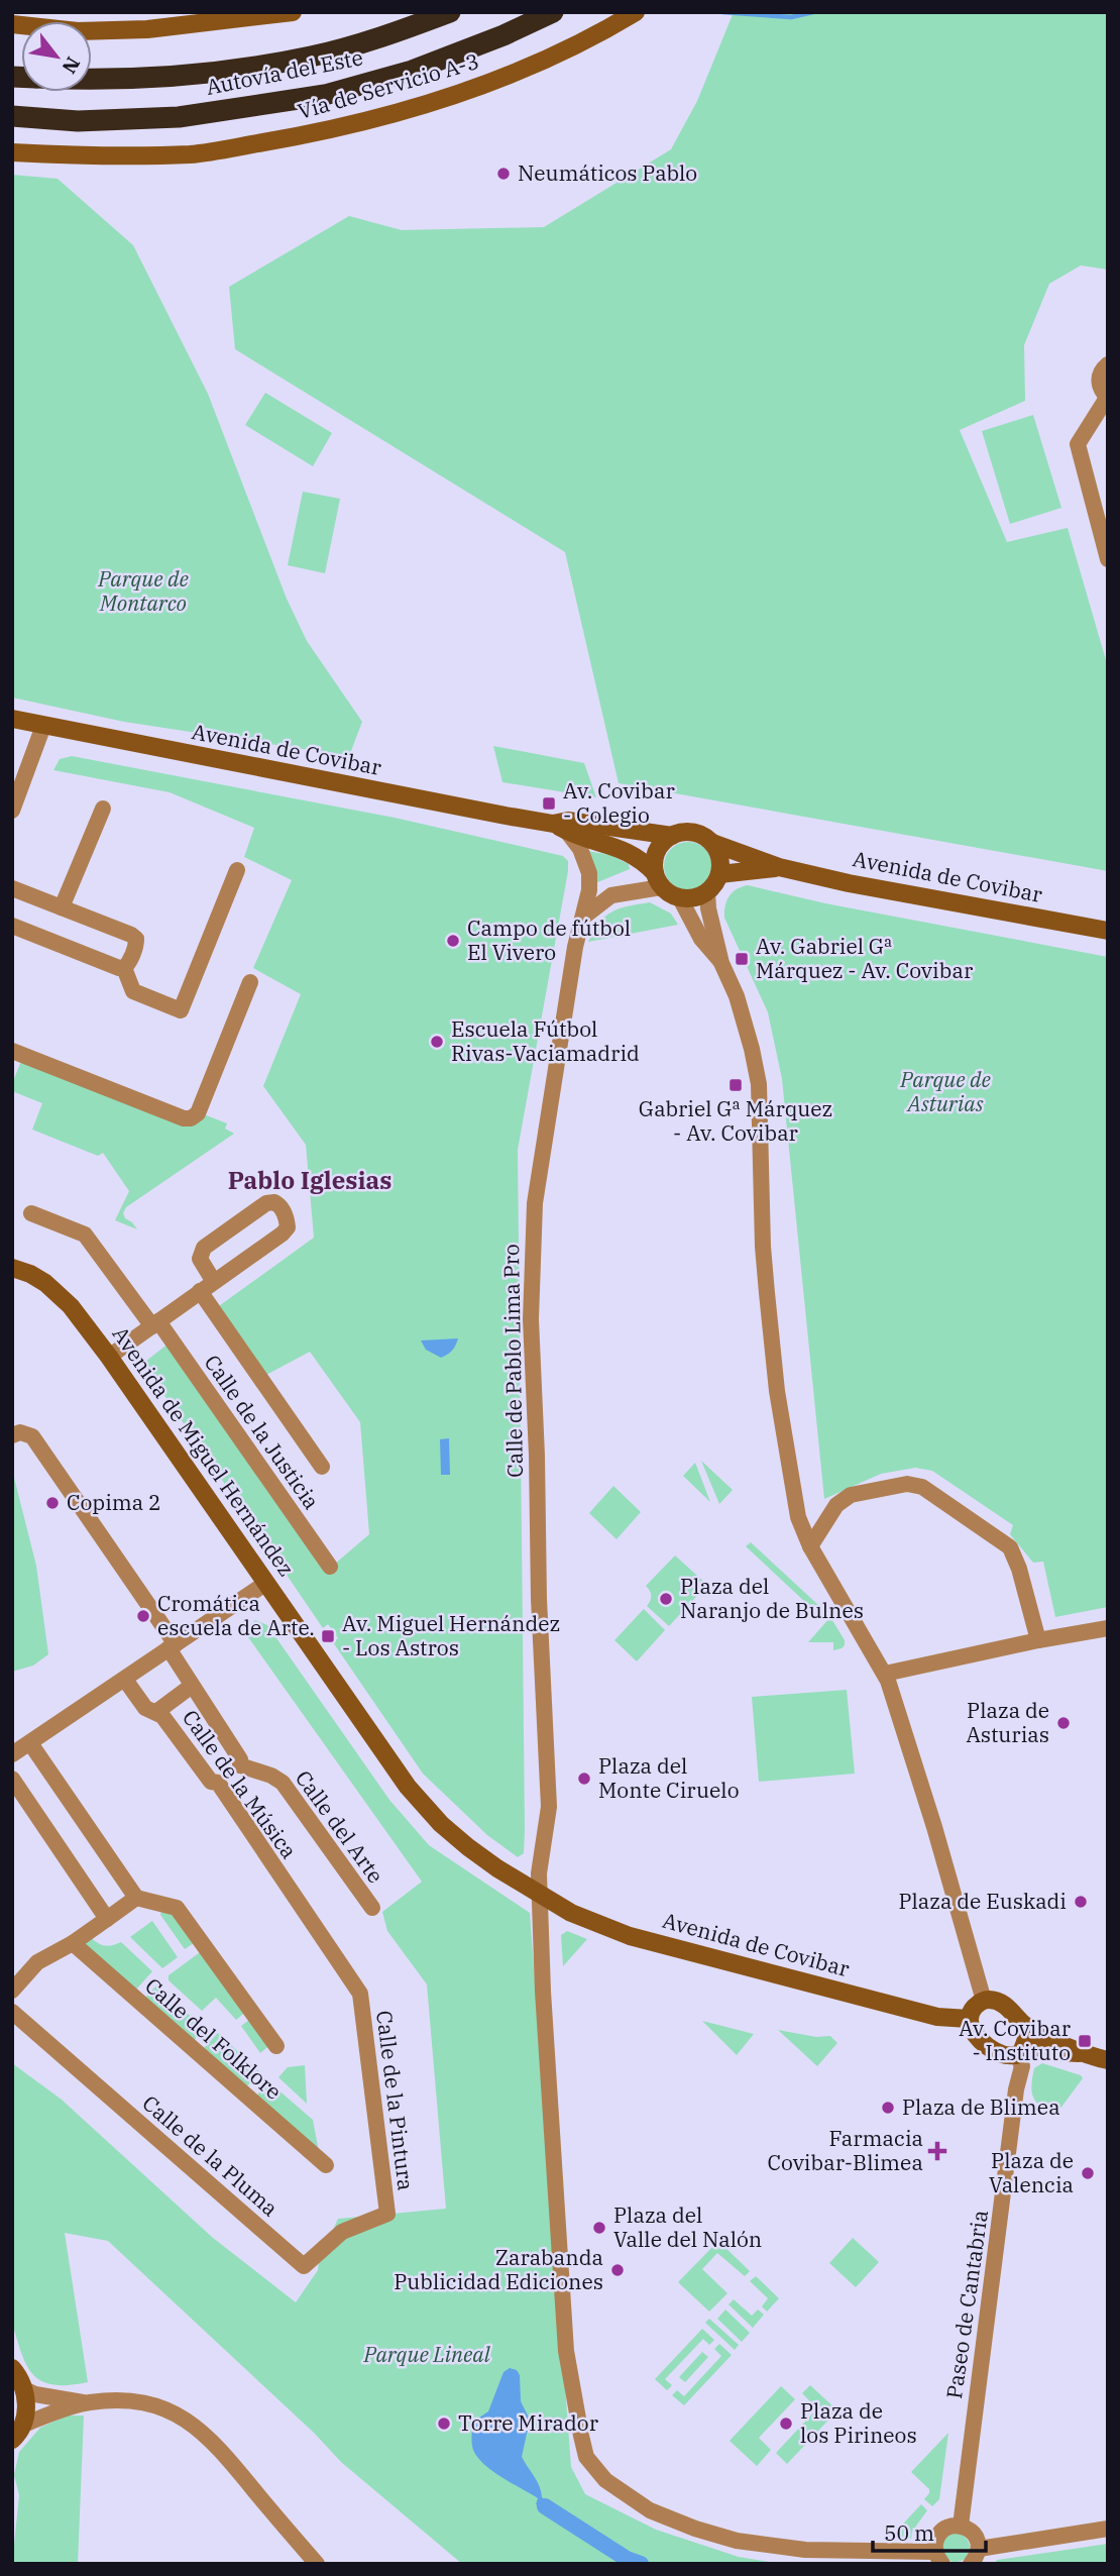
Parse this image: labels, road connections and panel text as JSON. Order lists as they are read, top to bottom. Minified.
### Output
{"streets":{"highway":["Autovía del Este"],"street":["Vía de Servicio A-3","Avenida de Covibar","Calle de Pablo Lima Pro","Calle de la Justicia","Avenida de Miguel Hernández","Calle de la Música","Calle del Arte","Calle del Folklore","Calle de la Pintura","Calle de la Pluma","Paseo de Cantabria"]},"crossings":[["Avenida de Covibar","Calle de Pablo Lima Pro"],["Avenida de Covibar","Avenida de Miguel Hernández"],["Avenida de Covibar","Paseo de Cantabria"],["Calle de Pablo Lima Pro","Avenida de Miguel Hernández"],["Calle de la Música","Calle de la Pintura"],["Calle de la Pintura","Calle de la Pluma"]],"districts":["Pablo Iglesias"],"parks":["Parque de Montarco","Parque de Asturias","Parque Lineal"],"places":{"other":["Neumáticos Pablo","Campo de fútbol El Vivero","Escuela Fútbol Rivas-Vaciamadrid","Copima 2","Plaza del Naranjo de Bulnes","Cromática escuela de Arte.","Plaza de Asturias","Plaza del Monte Ciruelo","Plaza de Euskadi","Plaza de Blimea","Plaza de Valencia","Plaza del Valle del Nalón","Zarabanda Publicidad Ediciones","Torre Mirador","Plaza de los Pirineos"],"transit":["Av. Covibar - Colegio","Av. Gabriel Gª Márquez - Av. Covibar","Gabriel Gª Márquez - Av. Covibar","Av. Miguel Hernández - Los Astros","Av. Covibar - Instituto"],"health":["Farmacia Covibar-Blimea"]},"scale_bar":"50 m","north":"bottom right"}
